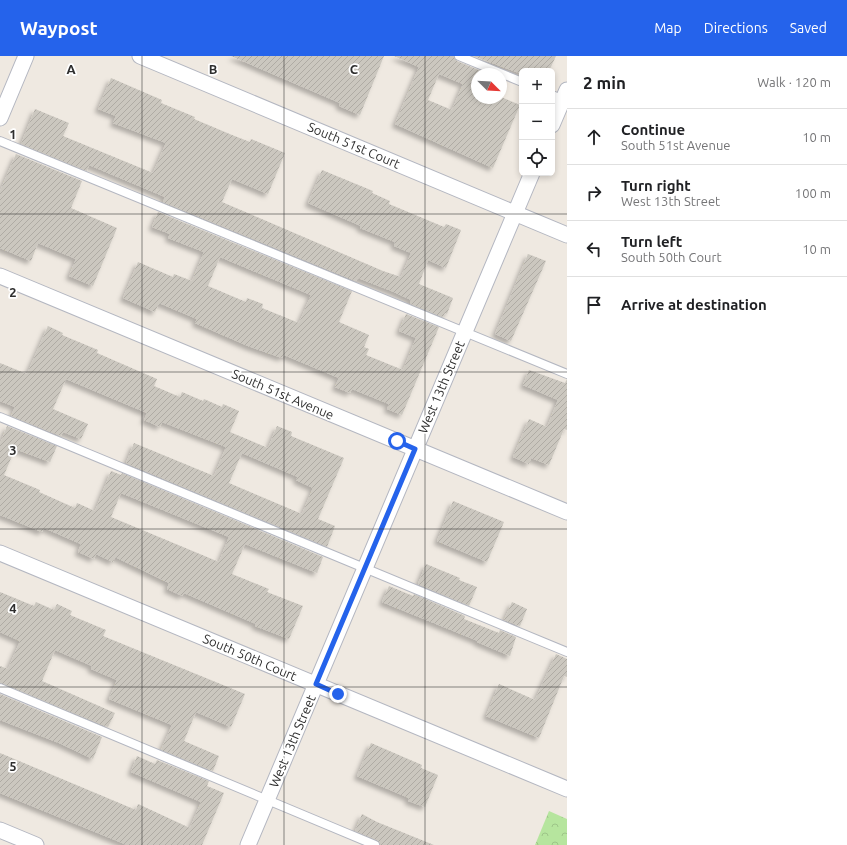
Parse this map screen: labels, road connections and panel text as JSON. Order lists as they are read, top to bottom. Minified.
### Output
{"streets":{"street":["South 51st Court","West 13th Street","South 51st Avenue","South 50th Court"]},"crossings":[["South 51st Court","West 13th Street"],["West 13th Street","South 51st Avenue"],["West 13th Street","South 50th Court"]],"north":"bottom right","page":{"header":"Waypost","nav":["Map","Directions","Saved"],"heading":["2 min","Walk · 120 m"],"map_buttons":["+","−"],"list":[["Continue","South 51st Avenue","10 m"],["Turn right","West 13th Street","100 m"],["Turn left","South 50th Court","10 m"],"Arrive at destination"]},"grid":{"columns":["A","B","C"],"rows":["1","2","3","4","5"]}}
